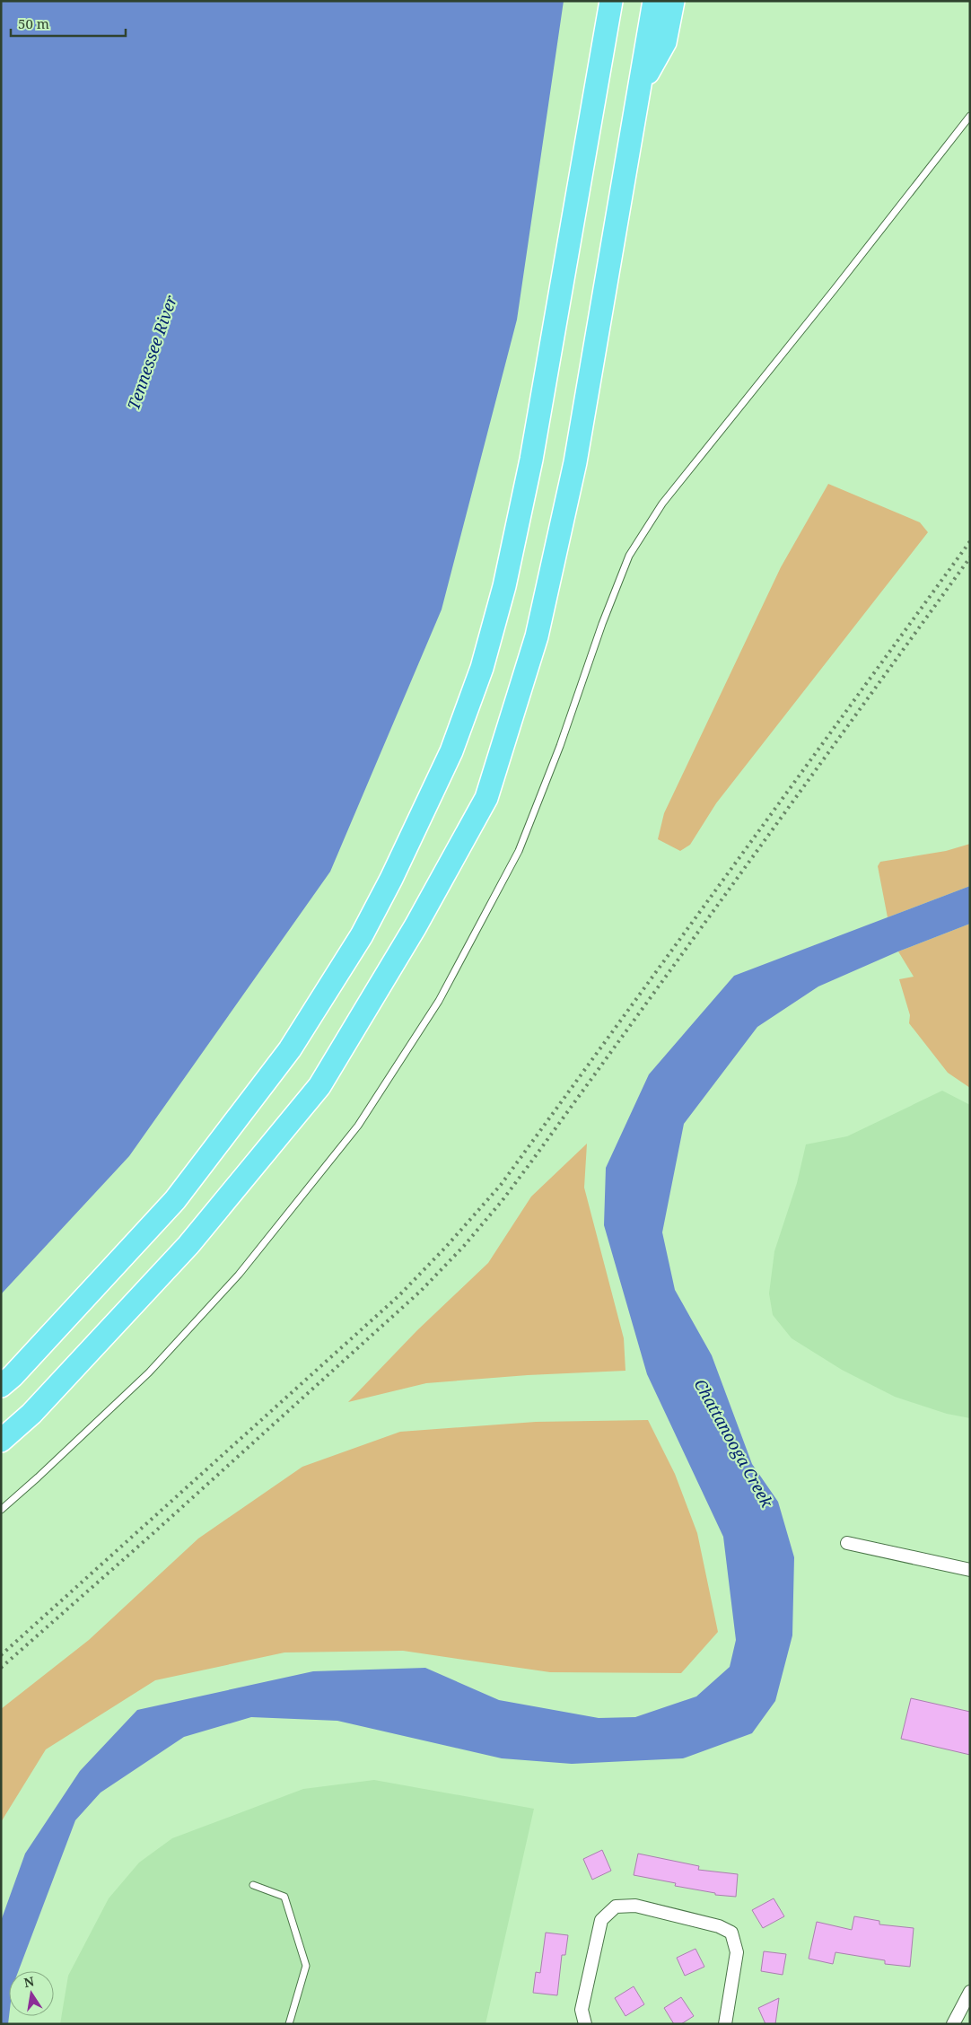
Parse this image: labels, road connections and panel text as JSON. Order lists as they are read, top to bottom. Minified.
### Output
{"water":["Tennessee River","Chattanooga Creek"],"scale_bar":"50 m","north":"top"}
